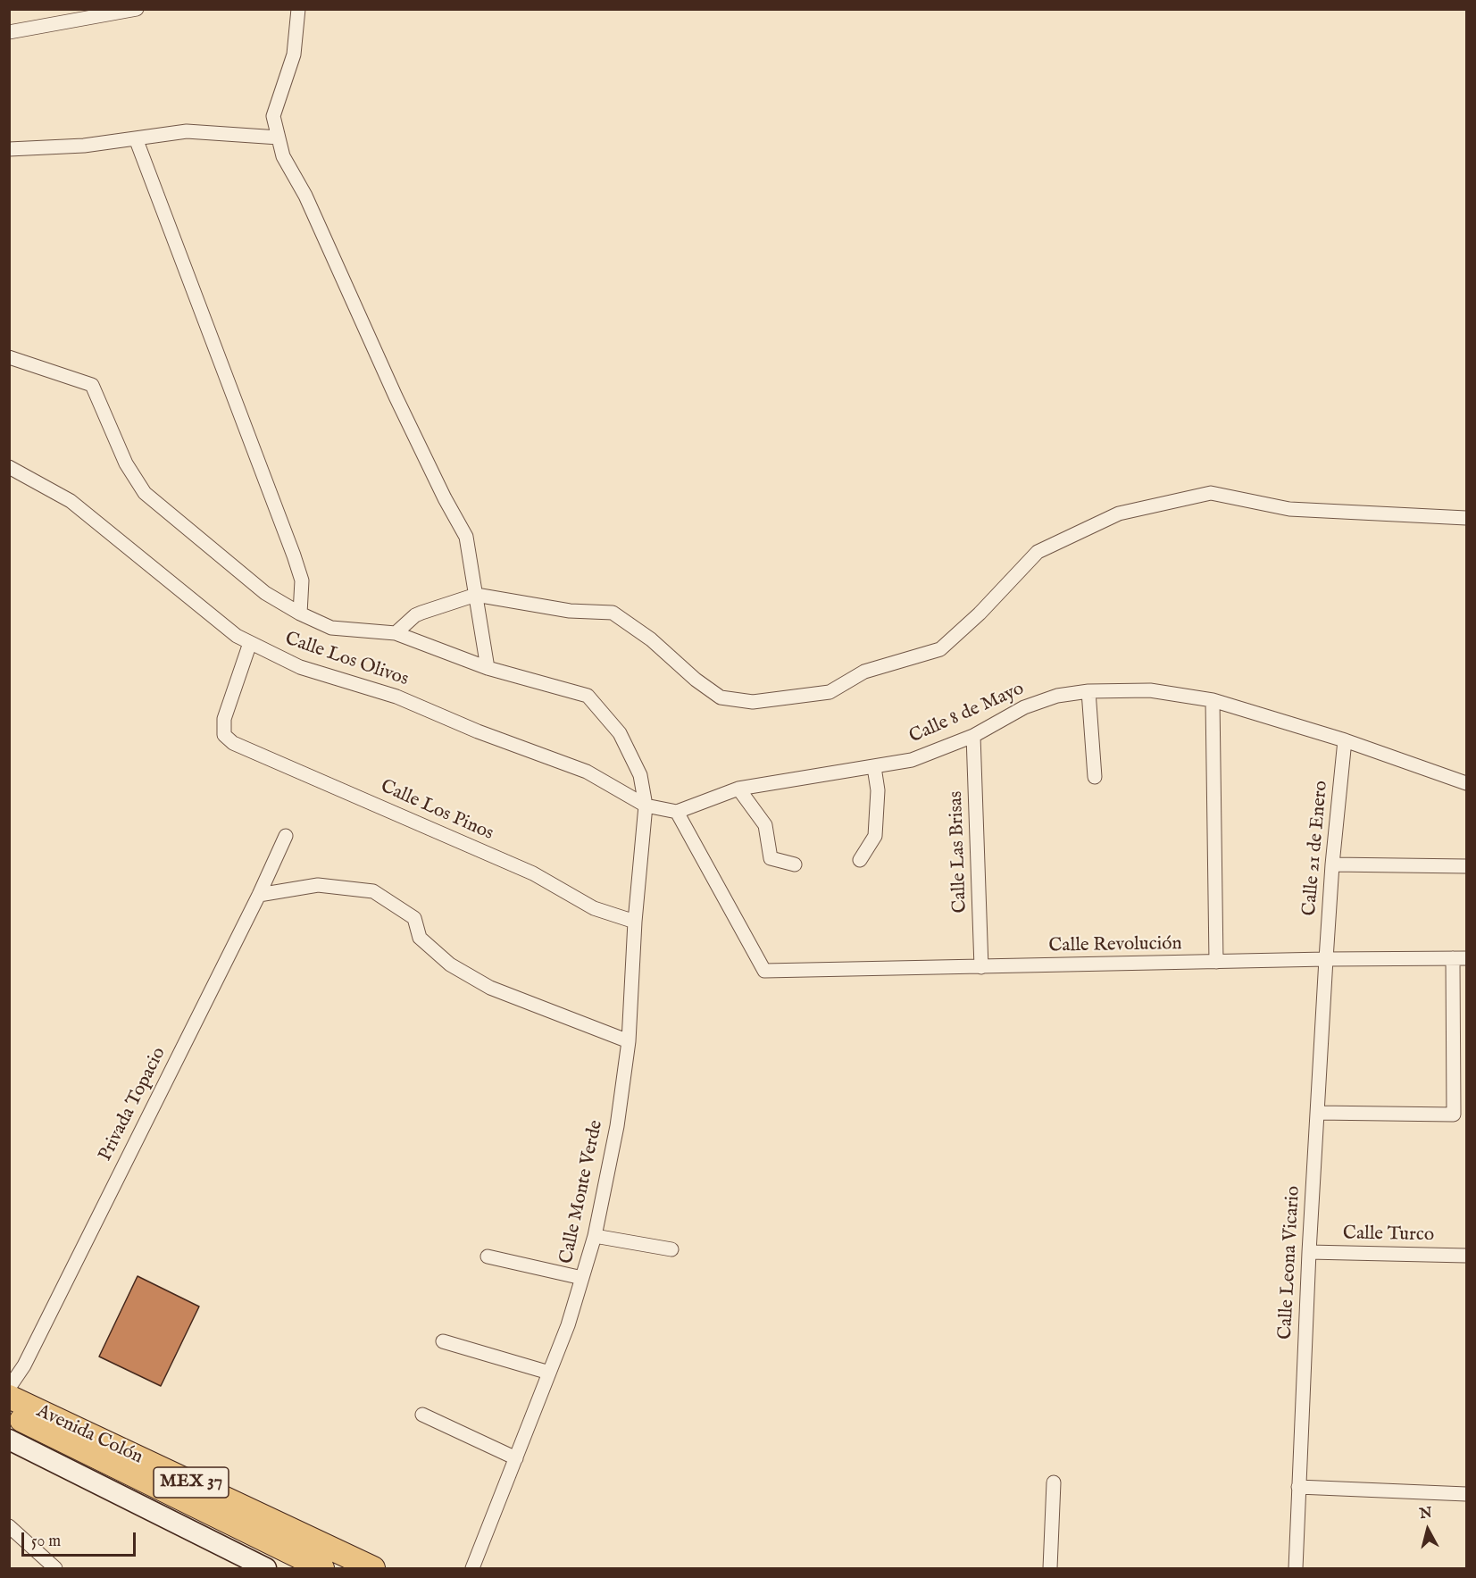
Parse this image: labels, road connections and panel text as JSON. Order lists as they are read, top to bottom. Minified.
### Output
{"streets":{"main road":["Avenida Colón","MEX 37"],"street":["Calle Los Olivos","Calle 8 de Mayo","Calle Los Pinos","Calle 21 de Enero","Calle Las Brisas","Calle Revolución","Privada Topacio","Calle Monte Verde","Calle Turco","Calle Leona Vicario"]},"crossings":[["Calle Los Olivos","Calle 8 de Mayo"],["Calle Los Olivos","Calle Los Pinos"],["Calle Los Olivos","Calle Revolución"],["Calle Los Olivos","Calle Monte Verde"],["Calle 8 de Mayo","Calle 21 de Enero"],["Calle 8 de Mayo","Calle Las Brisas"],["Calle 8 de Mayo","Calle Revolución"],["Calle Los Pinos","Calle Monte Verde"],["Calle 21 de Enero","Calle Revolución"],["Calle 21 de Enero","Calle Leona Vicario"],["Calle Las Brisas","Calle Revolución"],["Calle Revolución","Calle Leona Vicario"],["Calle Turco","Calle Leona Vicario"]],"scale_bar":"50 m","north":"top"}
